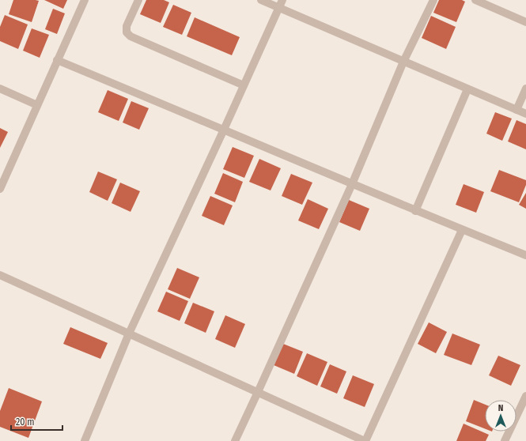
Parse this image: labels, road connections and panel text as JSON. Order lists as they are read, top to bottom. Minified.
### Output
{"scale_bar":"20 m","north":"top"}
